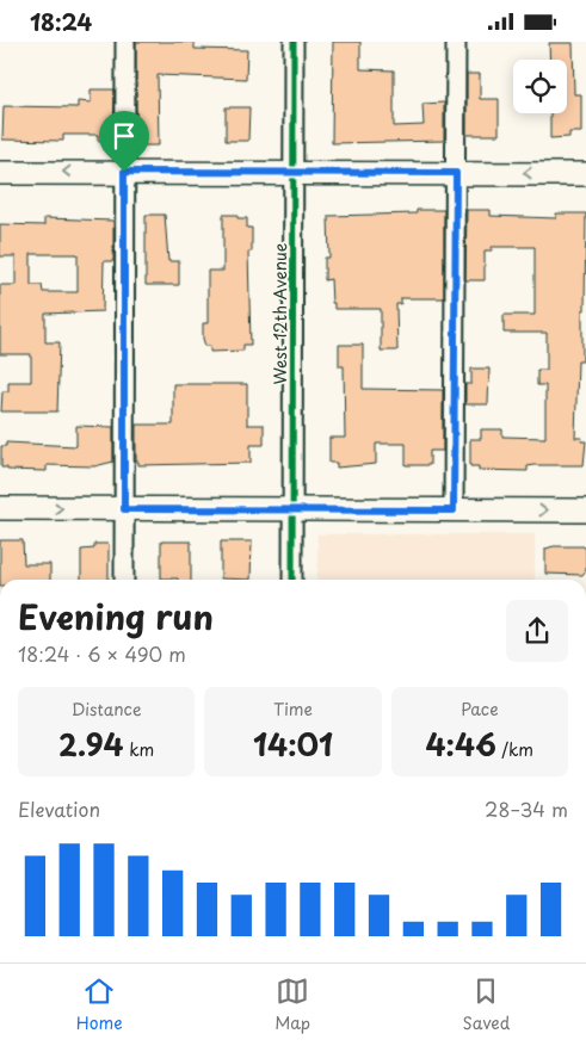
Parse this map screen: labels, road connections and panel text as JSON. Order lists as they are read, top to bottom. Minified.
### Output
{"streets":{"street":["West 12th Avenue"]},"page":{"status":"18:24","heading":["Evening run","18:24 · 6 × 490 m"],"stats":[["Distance","2.94 km"],["Time","14:01"],["Pace","4:46 /km"]],"chart":["Elevation","28–34 m"],"tabs":["Home","Map","Saved"]}}
